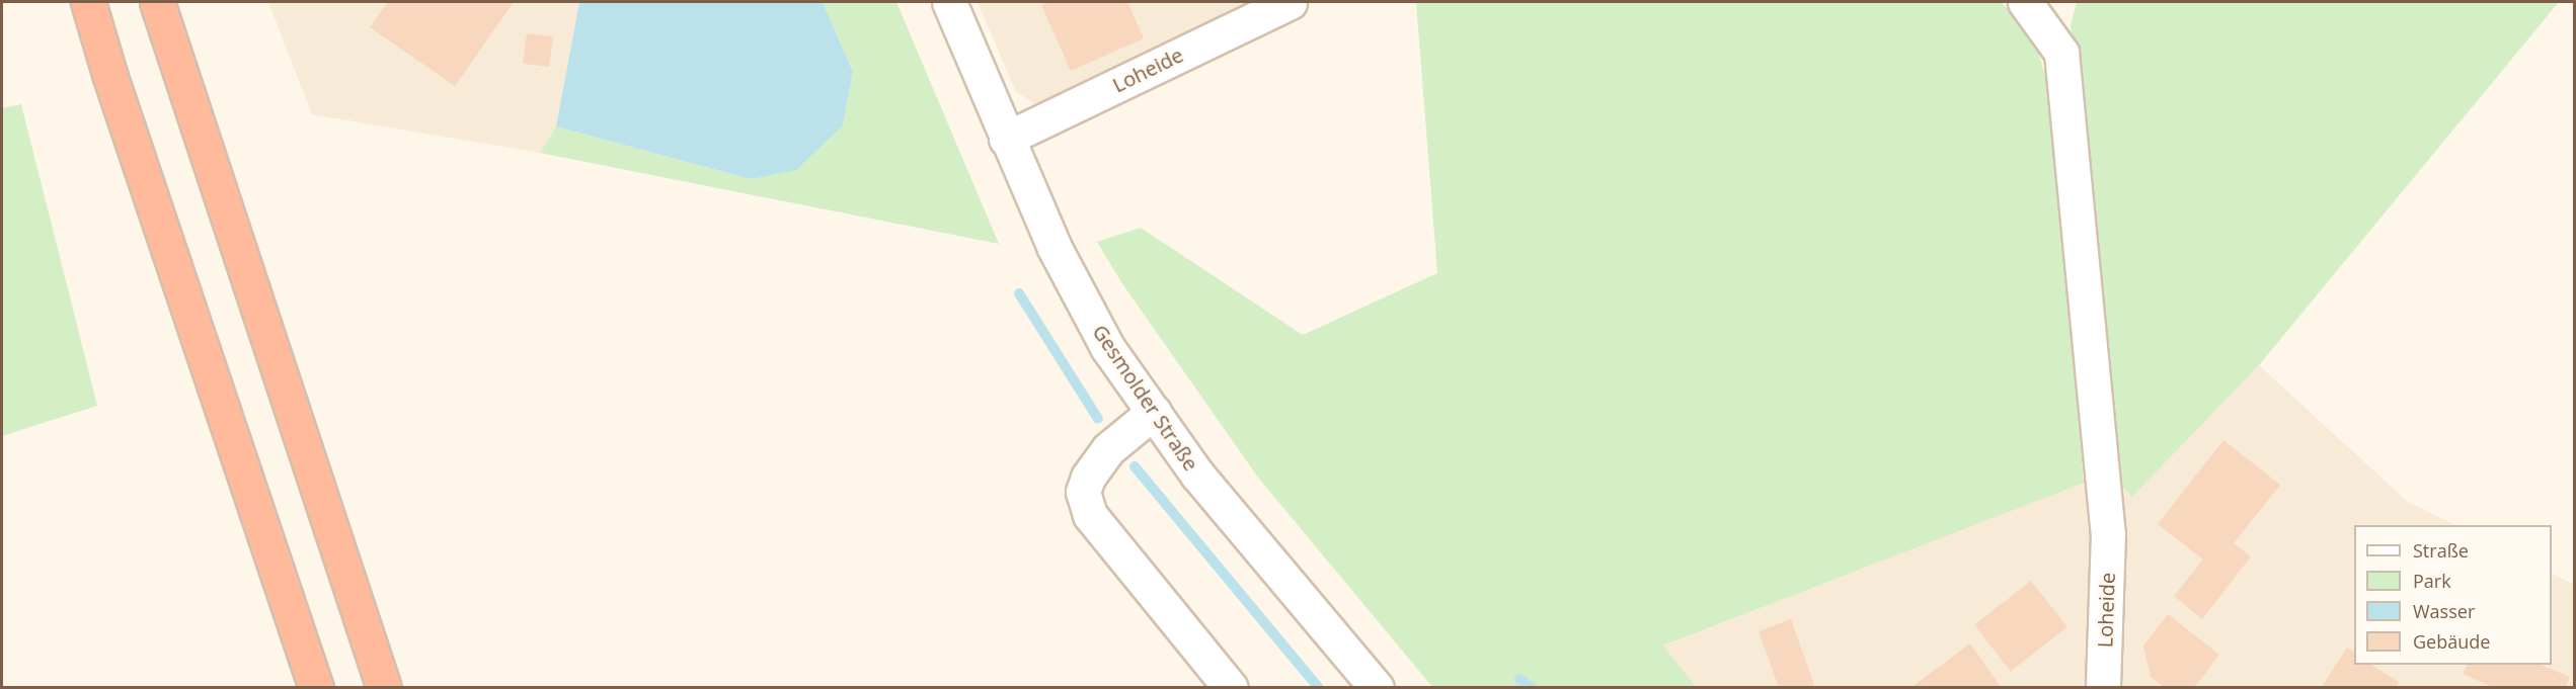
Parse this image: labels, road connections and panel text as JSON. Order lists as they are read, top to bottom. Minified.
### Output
{"streets":{"street":["Loheide","Gesmolder Straße"]},"crossings":[["Loheide","Gesmolder Straße"]],"legend":["Straße","Park","Wasser","Gebäude"]}
